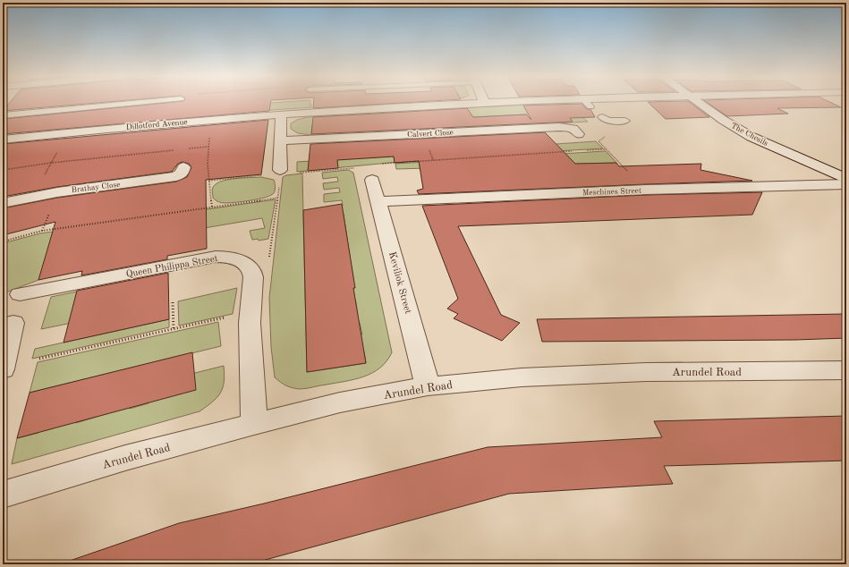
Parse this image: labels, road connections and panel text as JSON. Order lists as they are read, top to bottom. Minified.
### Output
{"streets":{"street":["Dillotford Avenue","Calvert Close","The Chesils","Brathay Close","Meschines Street","Queen Philippa Street","Keviliok Street","Arundel Road"]},"crossings":[["Meschines Street","Keviliok Street"],["Queen Philippa Street","Arundel Road"],["Keviliok Street","Arundel Road"]]}
